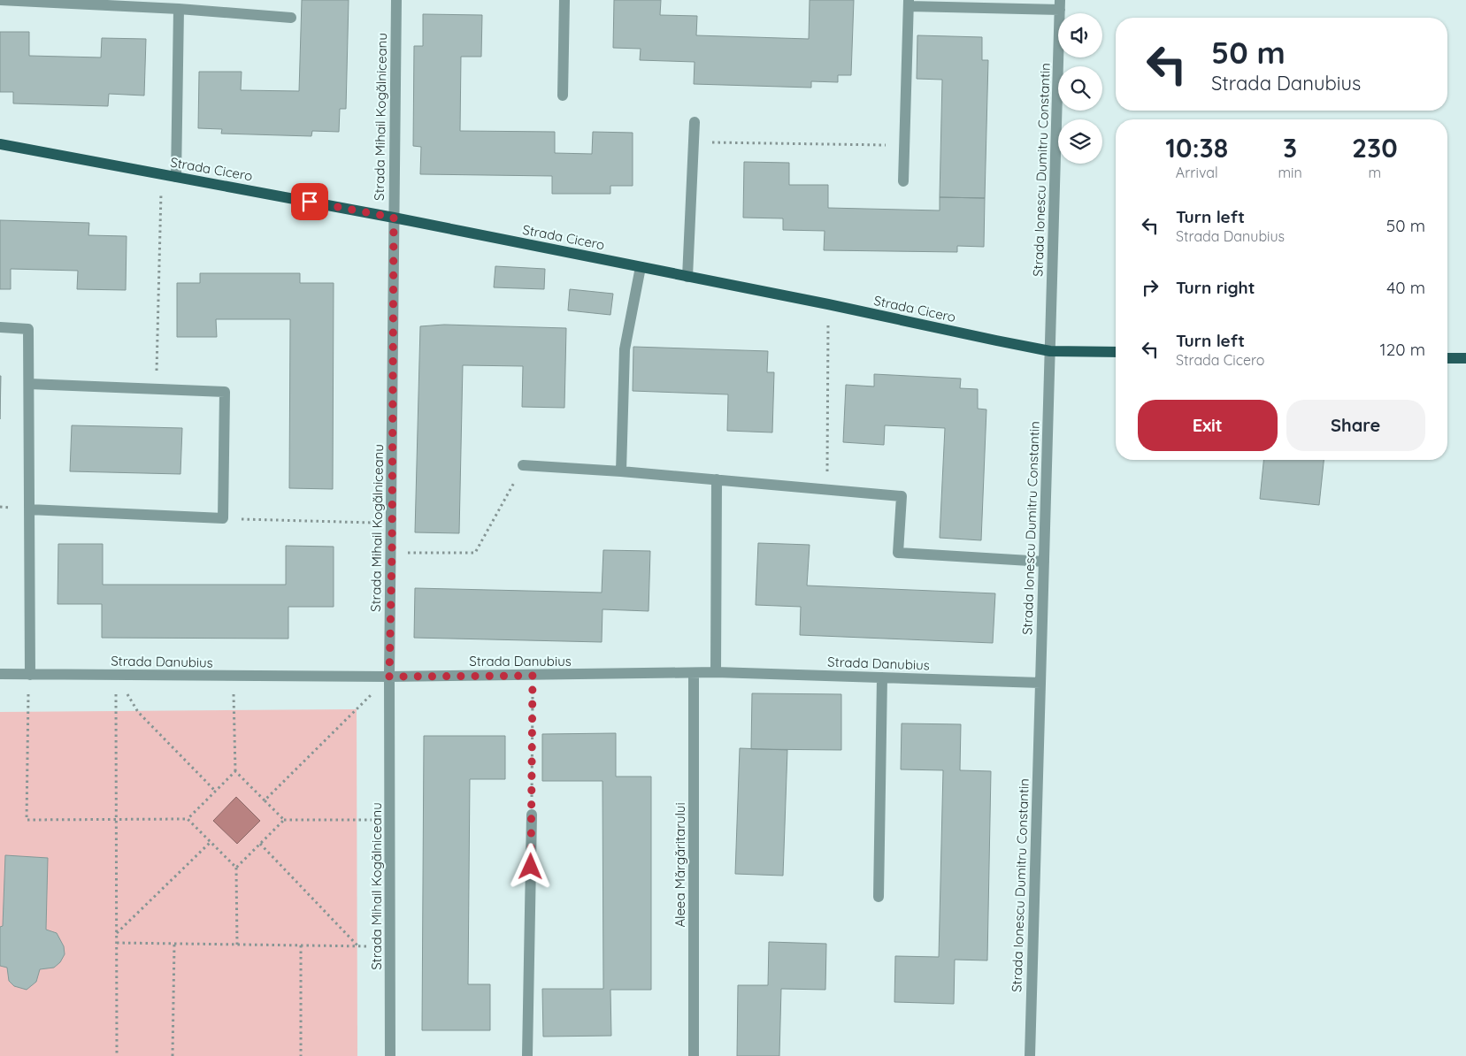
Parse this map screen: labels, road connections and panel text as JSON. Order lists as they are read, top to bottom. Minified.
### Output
{"streets":{"main road":["Strada Cicero"],"street":["Strada Mihail Kogălniceanu","Strada Ionescu Dumitru Constantin","Strada Danubius","Aleea Mărgăritarului"]},"crossings":[["Strada Mihail Kogălniceanu","Strada Cicero"],["Strada Mihail Kogălniceanu","Strada Danubius"],["Strada Cicero","Strada Ionescu Dumitru Constantin"],["Strada Ionescu Dumitru Constantin","Strada Danubius"],["Strada Danubius","Aleea Mărgăritarului"]],"page":{"turn":["50 m","Strada Danubius"],"eta":["10:38","Arrival","3","min","230","m"],"list":[{"name":"Turn left","note":"Strada Danubius","value":"50 m"},{"name":"Turn right","value":"40 m"},{"name":"Turn left","note":"Strada Cicero","value":"120 m"}],"buttons":["Exit","Share"]}}
